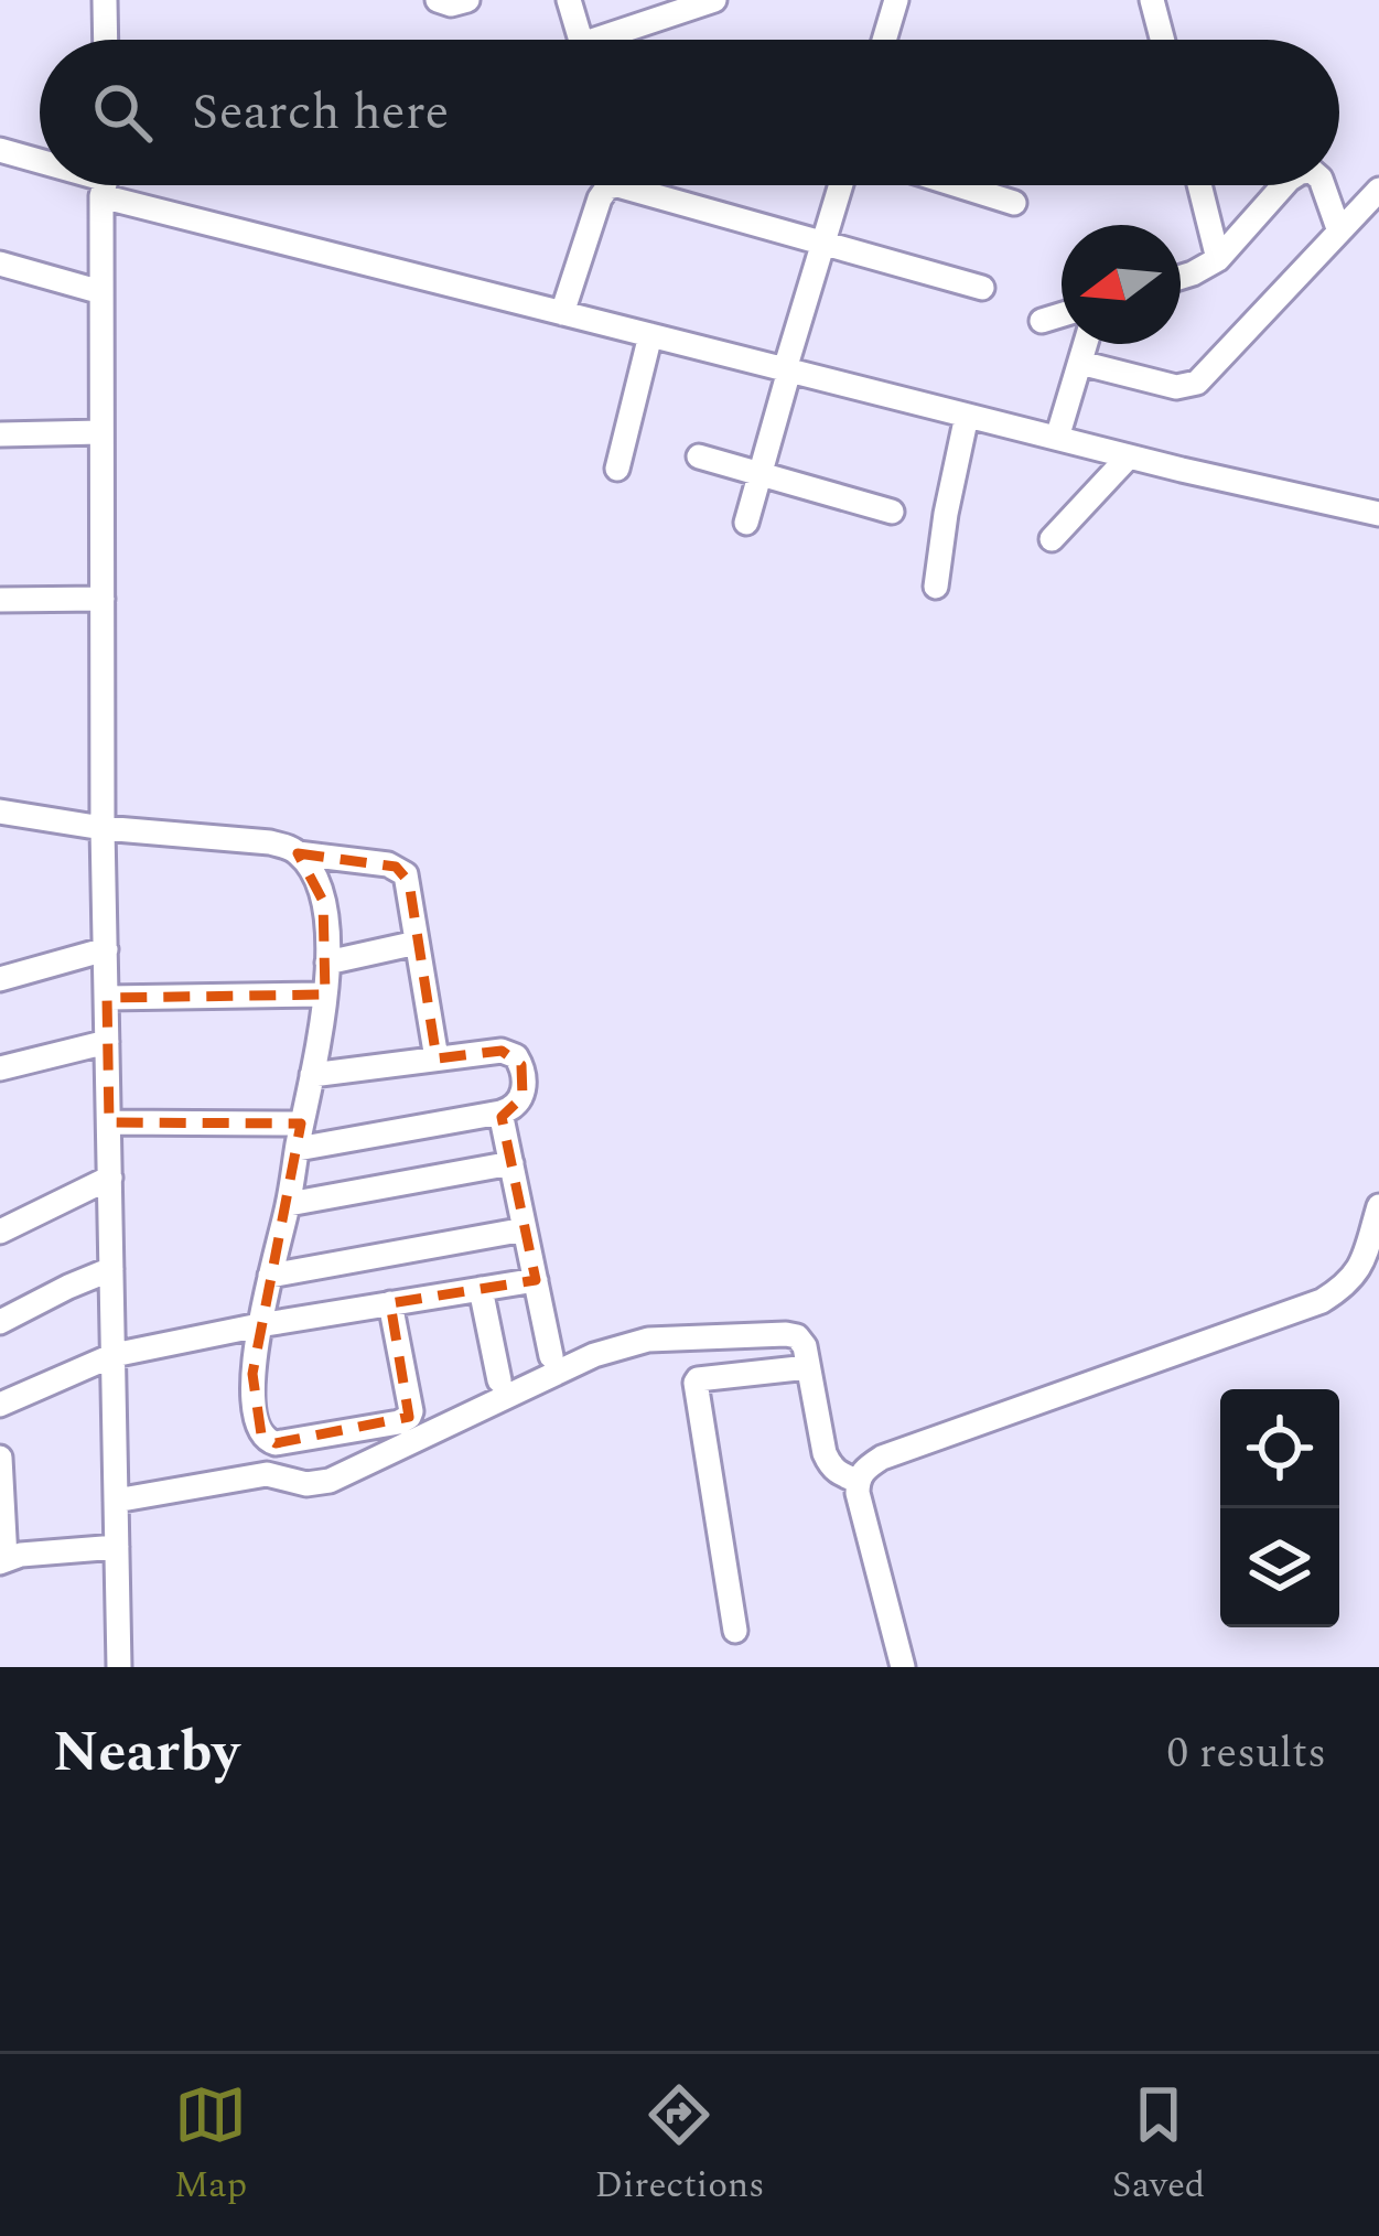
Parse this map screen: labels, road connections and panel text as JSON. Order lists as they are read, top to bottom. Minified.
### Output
{"north":"left","page":{"search":"Search here","heading":["Nearby","0 results"],"nav":["Map","Directions","Saved"]}}
